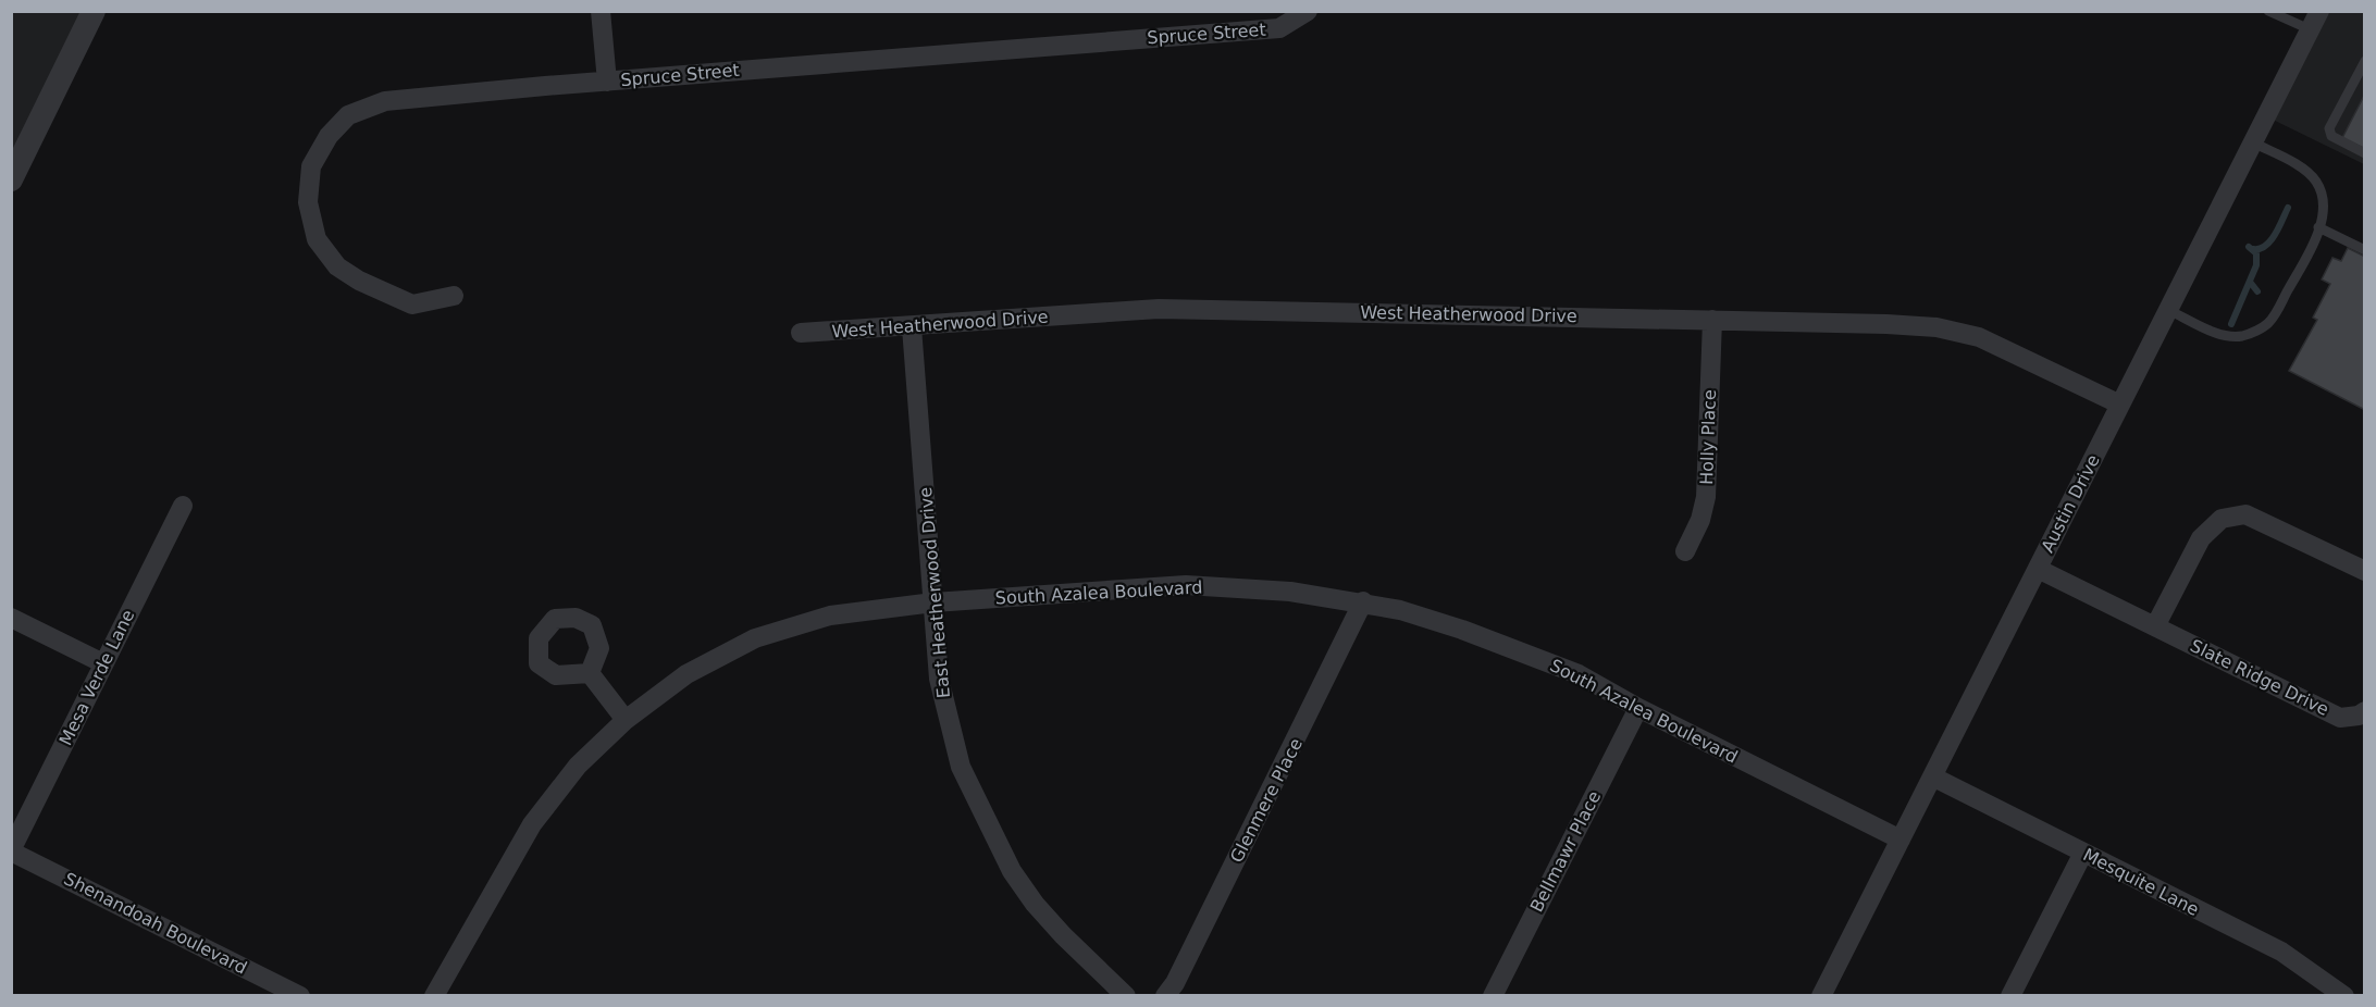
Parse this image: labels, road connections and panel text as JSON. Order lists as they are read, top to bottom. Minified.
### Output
{"streets":{"street":["Spruce Street","West Heatherwood Drive","Holly Place","Austin Drive","East Heatherwood Drive","South Azalea Boulevard","Mesa Verde Lane","Slate Ridge Drive","Glenmere Place","Bellmawr Place","Mesquite Lane","Shenandoah Boulevard"]},"crossings":[["West Heatherwood Drive","Holly Place"],["West Heatherwood Drive","Austin Drive"],["West Heatherwood Drive","East Heatherwood Drive"],["Austin Drive","South Azalea Boulevard"],["Austin Drive","Slate Ridge Drive"],["Austin Drive","Mesquite Lane"],["East Heatherwood Drive","South Azalea Boulevard"],["South Azalea Boulevard","Glenmere Place"],["South Azalea Boulevard","Bellmawr Place"],["Mesa Verde Lane","Shenandoah Boulevard"]]}
